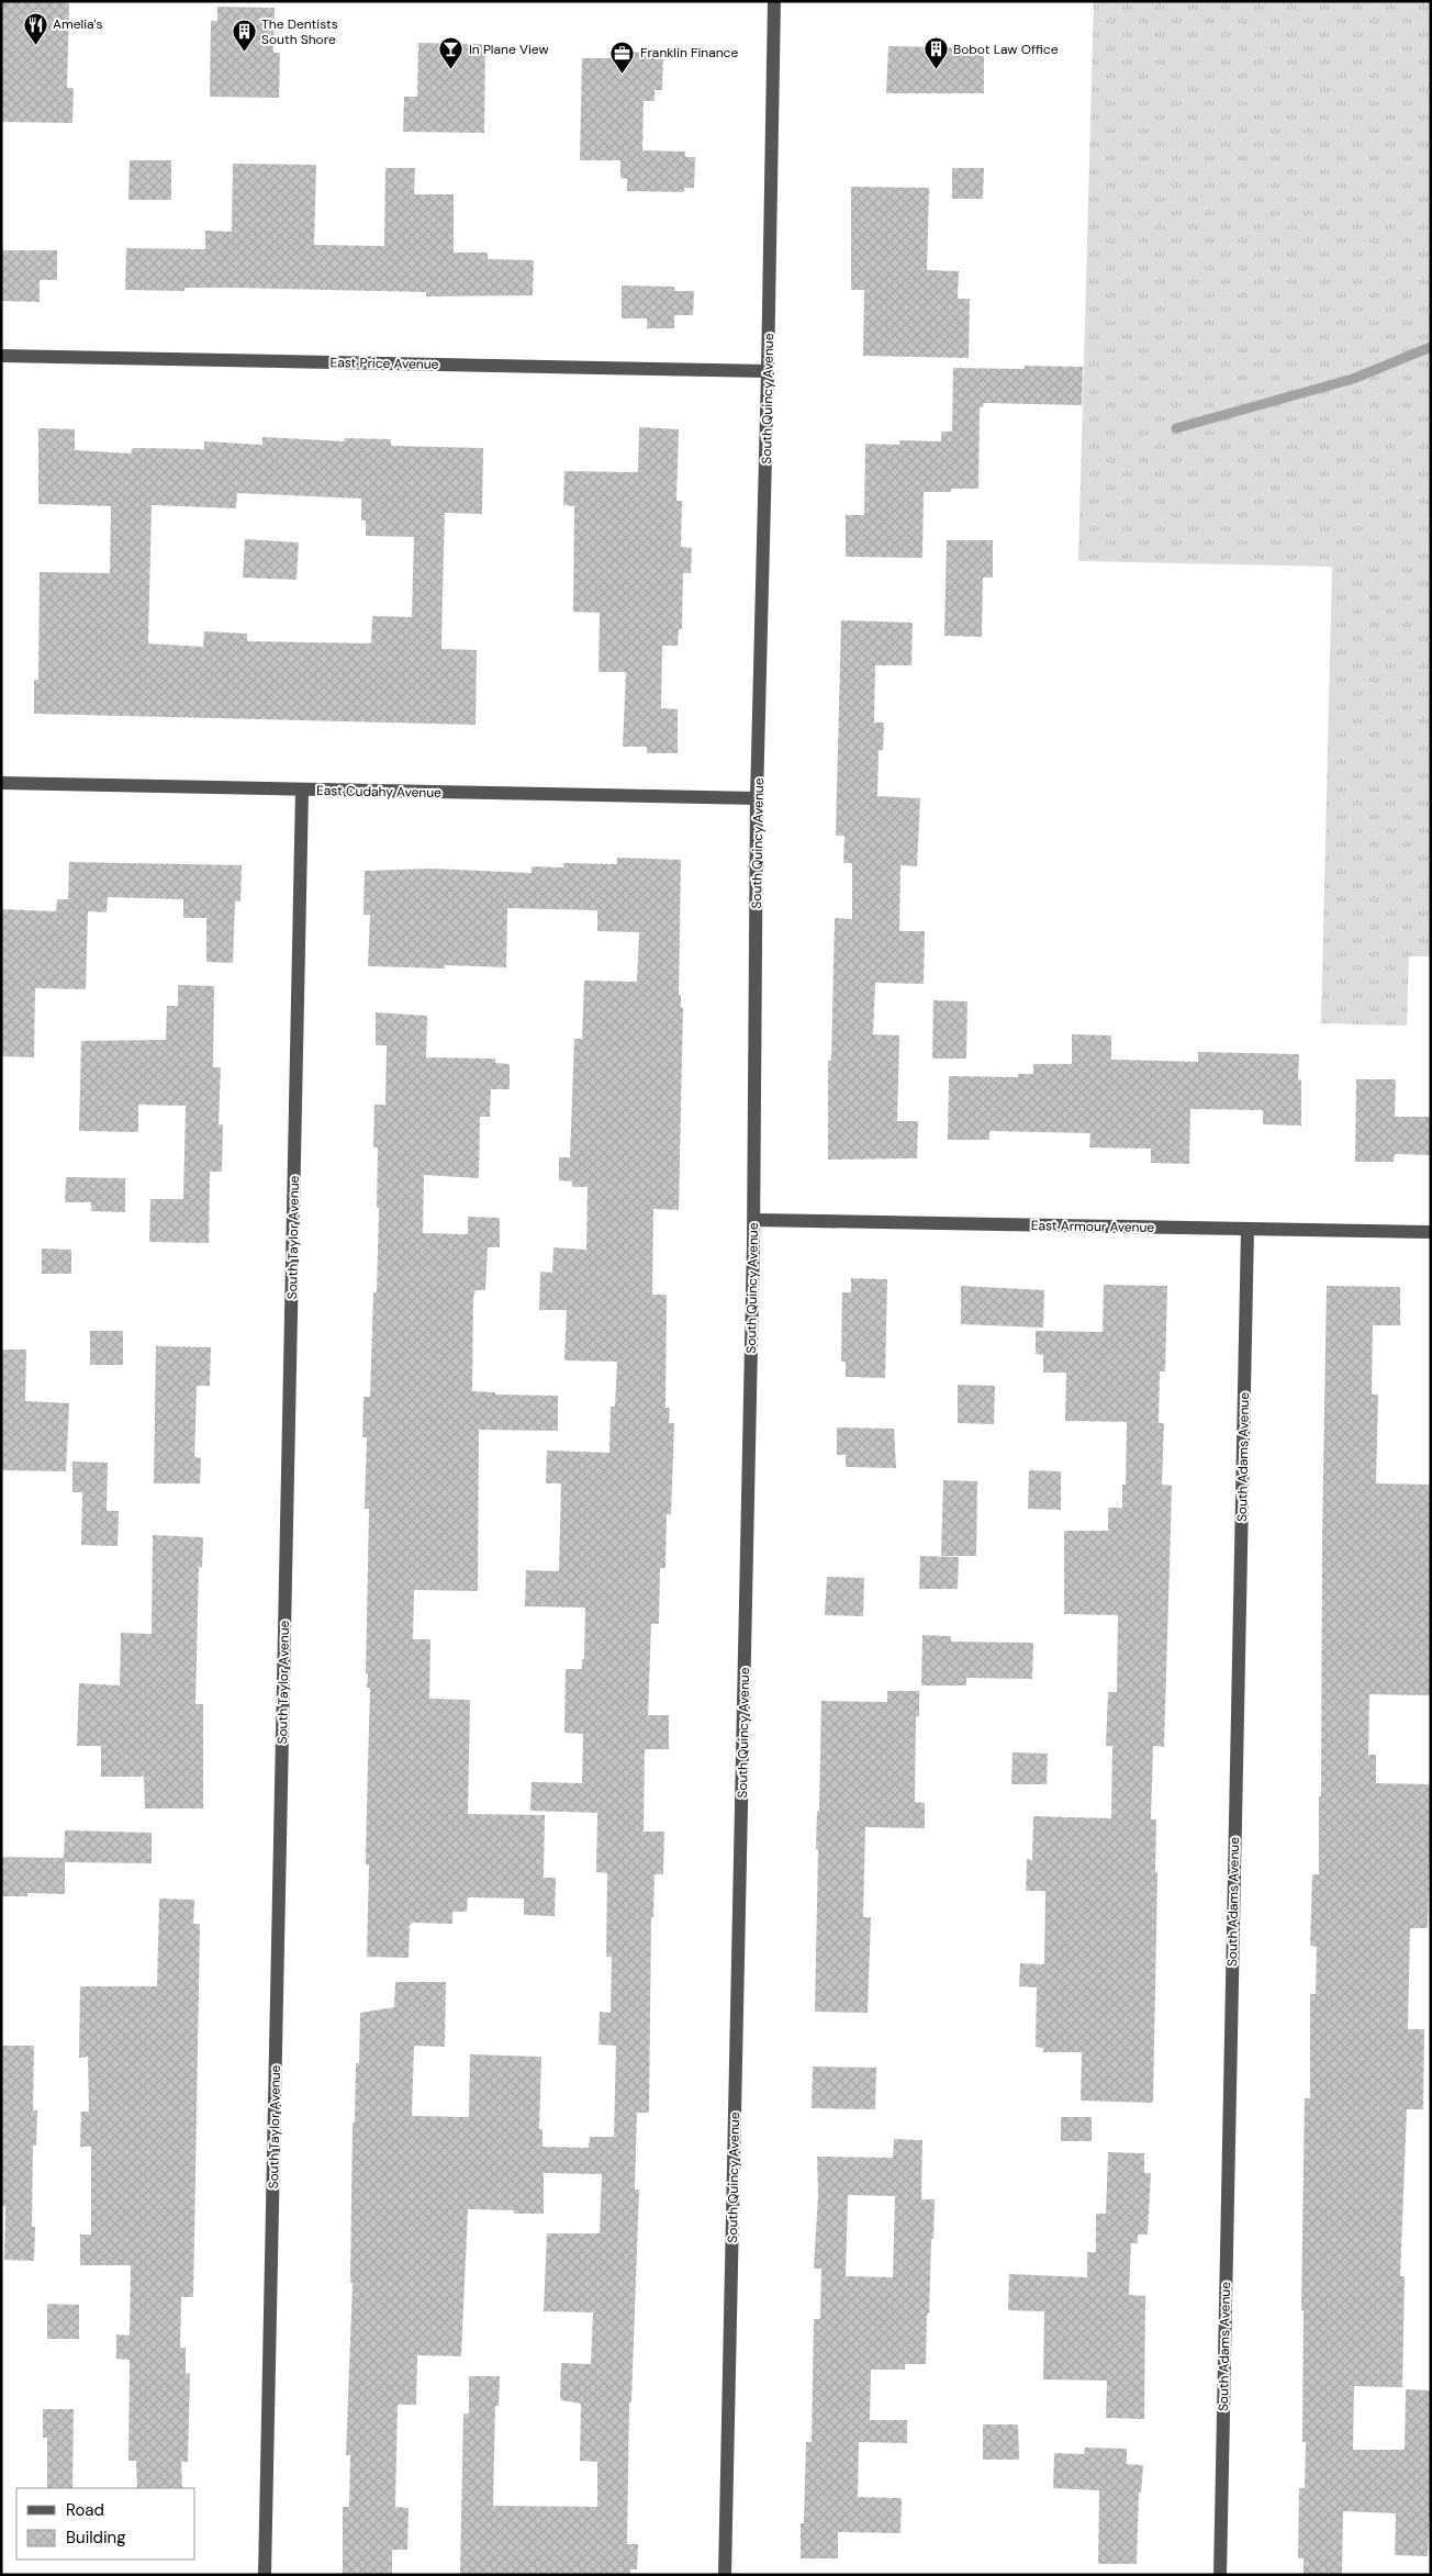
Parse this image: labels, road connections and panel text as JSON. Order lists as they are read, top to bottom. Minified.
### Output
{"streets":{"street":["East Price Avenue","South Quincy Avenue","East Cudahy Avenue","East Armour Avenue","South Taylor Avenue","South Adams Avenue"]},"crossings":[["East Price Avenue","South Quincy Avenue"],["South Quincy Avenue","East Cudahy Avenue"],["South Quincy Avenue","East Armour Avenue"],["East Cudahy Avenue","South Taylor Avenue"],["East Armour Avenue","South Adams Avenue"]],"places":{"restaurant":["Amelia's"],"building":["The Dentists South Shore","Bobot Law Office"],"bar":["In Plane View"],"office":["Franklin Finance"]},"legend":["Road","Building"]}
